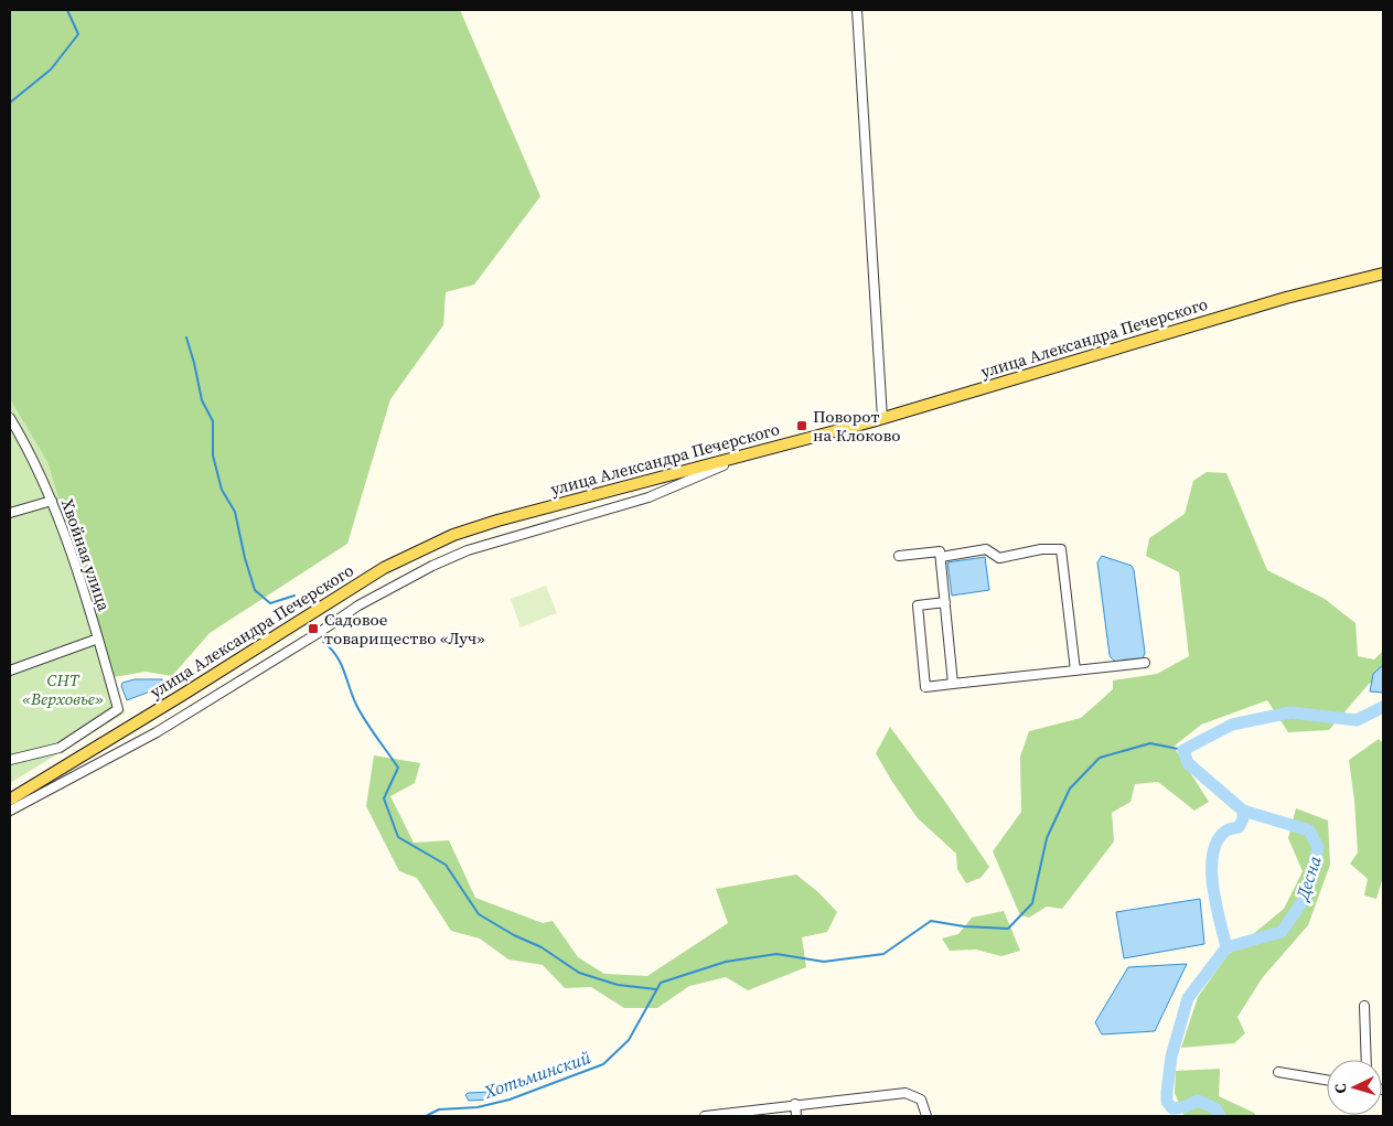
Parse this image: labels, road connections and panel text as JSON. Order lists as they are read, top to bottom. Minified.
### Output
{"streets":{"main road":["улица Александра Печерского"],"street":["Хвойная улица"]},"water":["Десна","Хотьминский"],"parks":["СНТ «Верховье»"],"places":{"transit":["Поворот на Клоково","Садовое товарищество «Луч»"]},"north":"left"}
